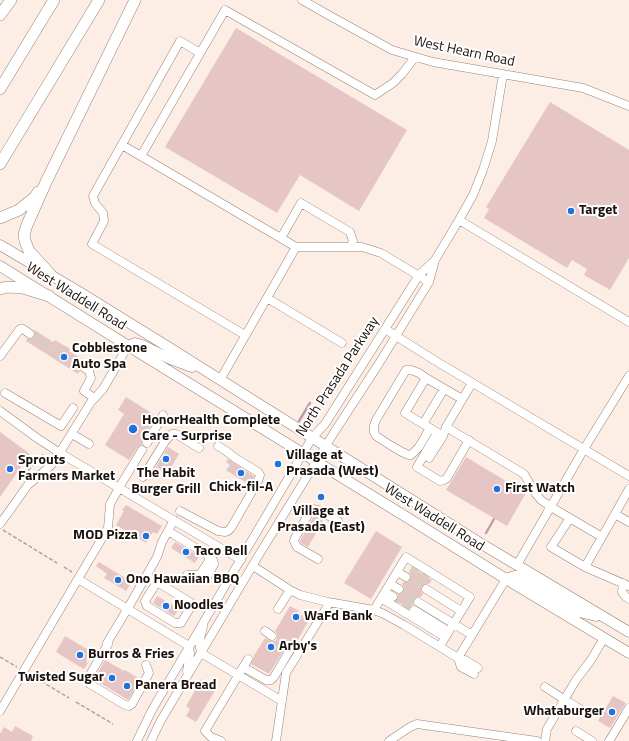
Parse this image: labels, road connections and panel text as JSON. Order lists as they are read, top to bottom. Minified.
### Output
{"streets":{"main road":["West Waddell Road"],"street":["West Hearn Road","North Prasada Parkway"]},"crossings":[["West Hearn Road","North Prasada Parkway"],["West Waddell Road","North Prasada Parkway"]],"places":["Target","Cobblestone Auto Spa","HonorHealth Complete Care - Surprise","The Habit Burger Grill","Village at Prasada (West)","Sprouts Farmers Market","Chick-fil-A","First Watch","Village at Prasada (East)","MOD Pizza","Taco Bell","Ono Hawaiian BBQ","Noodles","WaFd Bank","Arby's","Burros & Fries","Twisted Sugar","Panera Bread","Whataburger"]}
